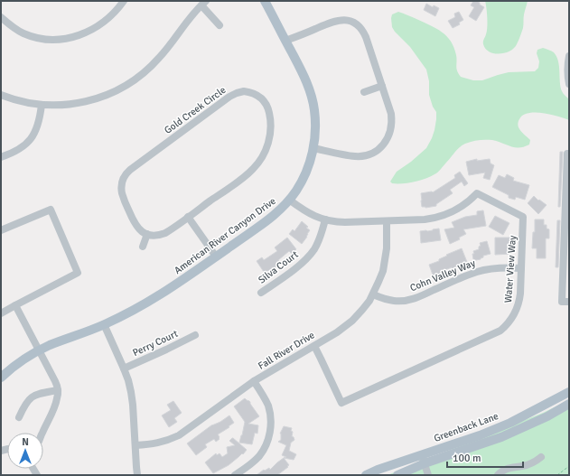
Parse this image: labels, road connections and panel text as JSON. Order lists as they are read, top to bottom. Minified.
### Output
{"streets":{"main road":["American River Canyon Drive","Greenback Lane"],"street":["Gold Creek Circle","Silva Court","Water View Way","Cohn Valley Way","Perry Court","Fall River Drive"]},"crossings":[["American River Canyon Drive","Water View Way"],["Silva Court","Water View Way"],["Water View Way","Cohn Valley Way"],["Water View Way","Fall River Drive"],["Cohn Valley Way","Fall River Drive"]],"scale_bar":"100 m","north":"top"}
